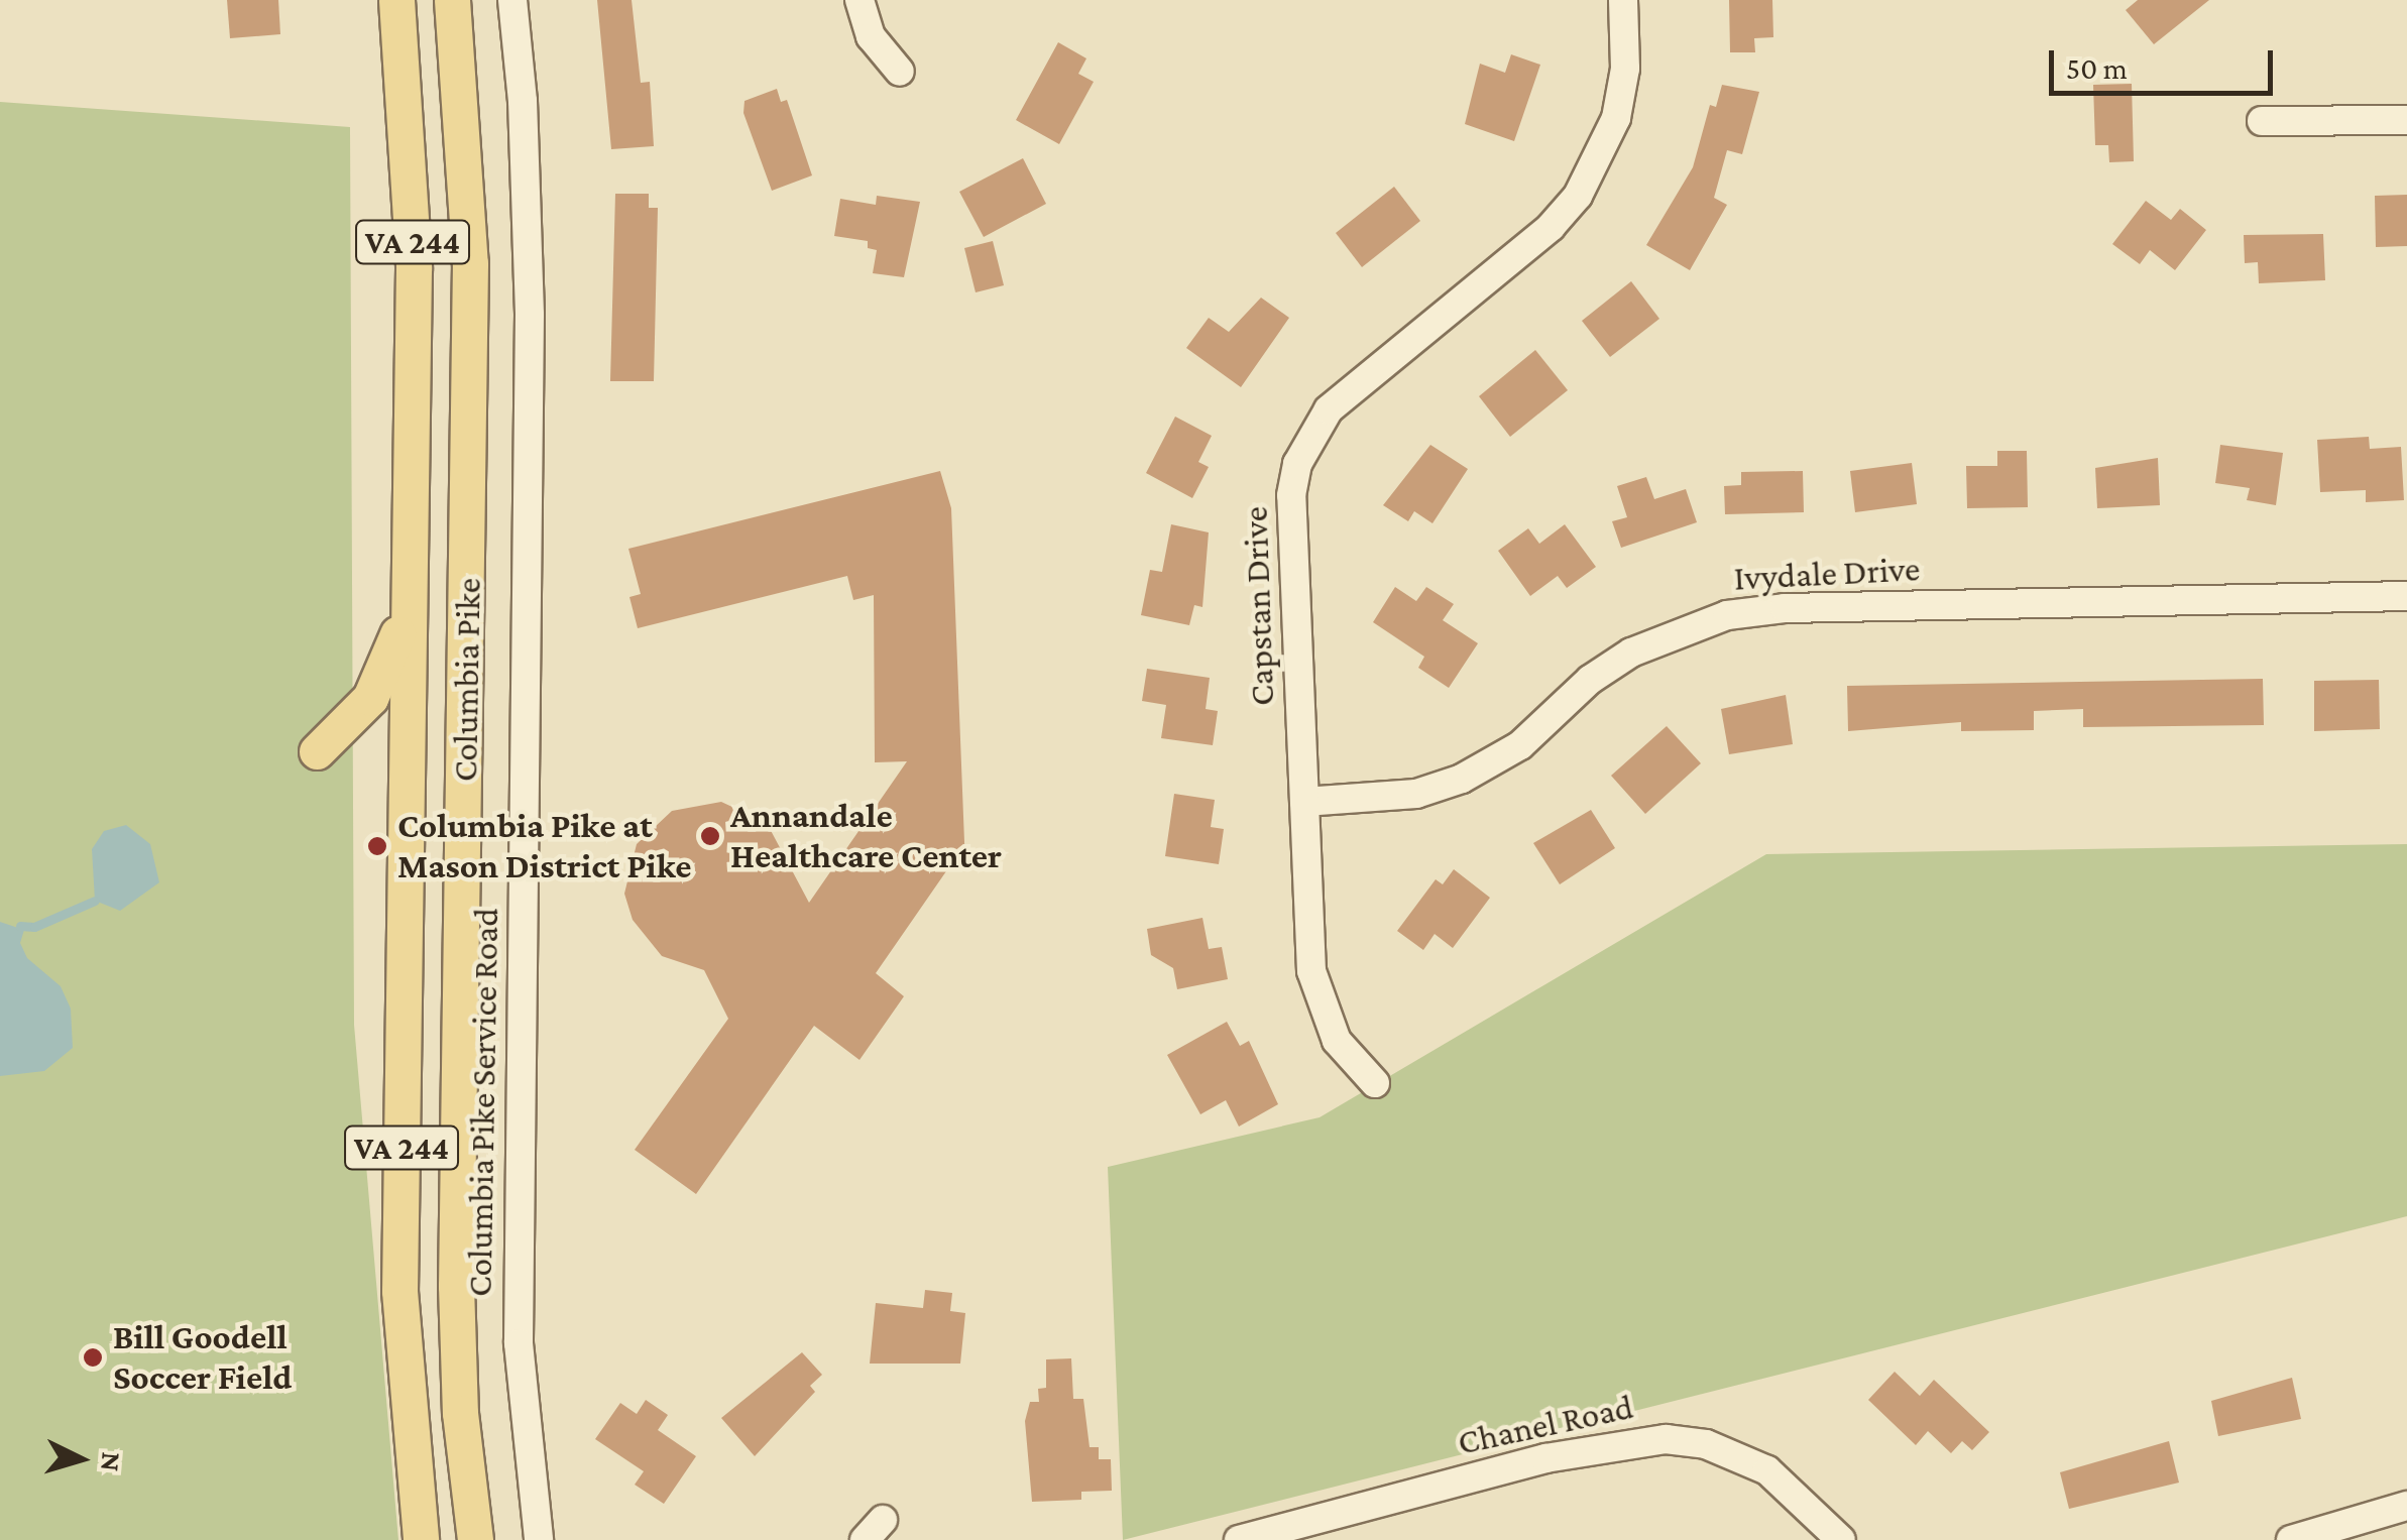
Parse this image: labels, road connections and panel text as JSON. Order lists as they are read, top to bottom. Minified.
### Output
{"streets":{"main road":["VA 244","Columbia Pike"],"street":["Ivydale Drive","Capstan Drive","Columbia Pike Service Road","Chanel Road"]},"crossings":[["Ivydale Drive","Capstan Drive"]],"places":["Annandale Healthcare Center","Columbia Pike at Mason District Pike","Bill Goodell Soccer Field"],"scale_bar":"50 m","north":"right"}
